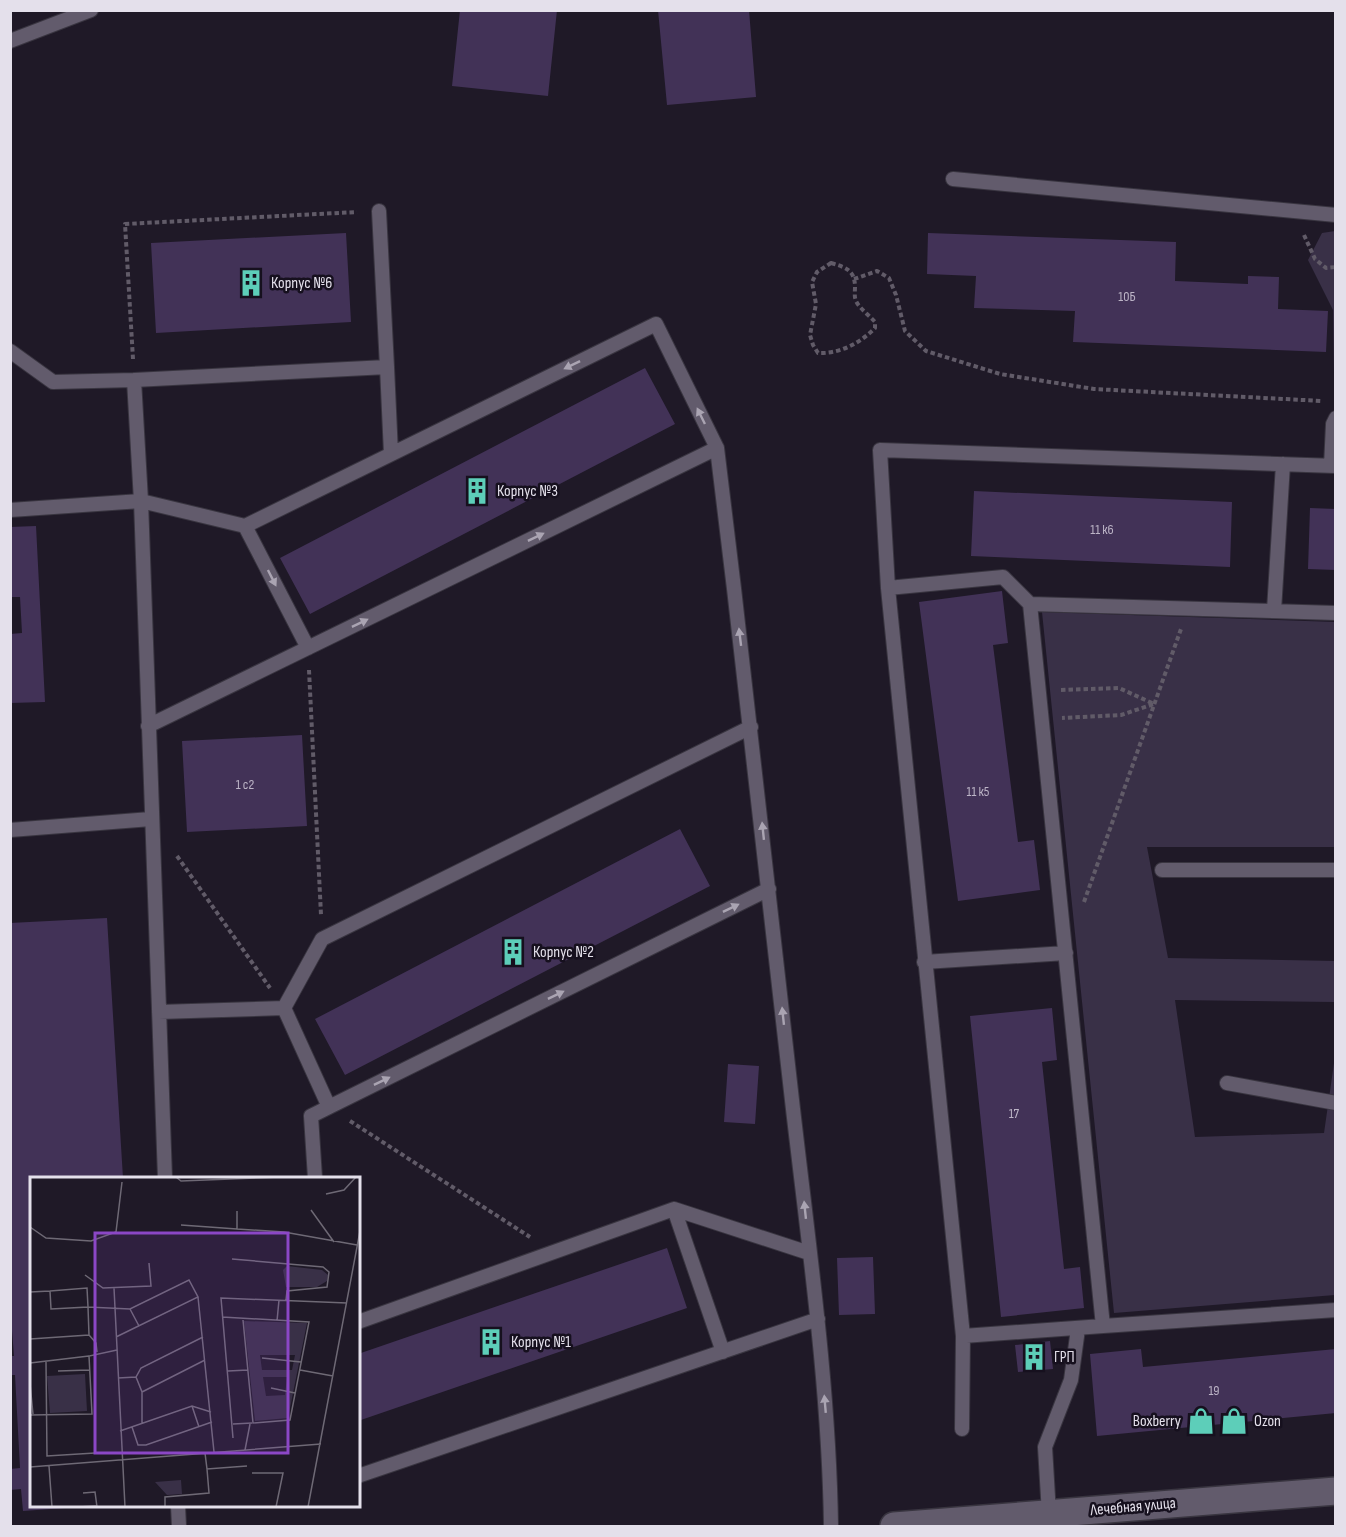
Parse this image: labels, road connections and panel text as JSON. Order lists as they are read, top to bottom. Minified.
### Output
{"streets":{"street":["Лечебная улица"]},"places":{"building":["Корпус №6","Корпус №3","Корпус №2","Корпус №1","ГРП"],"shop":["Boxberry","Ozon"]},"house_numbers":["10Б","11 к6","1 с2","11 к5","17","19"]}
